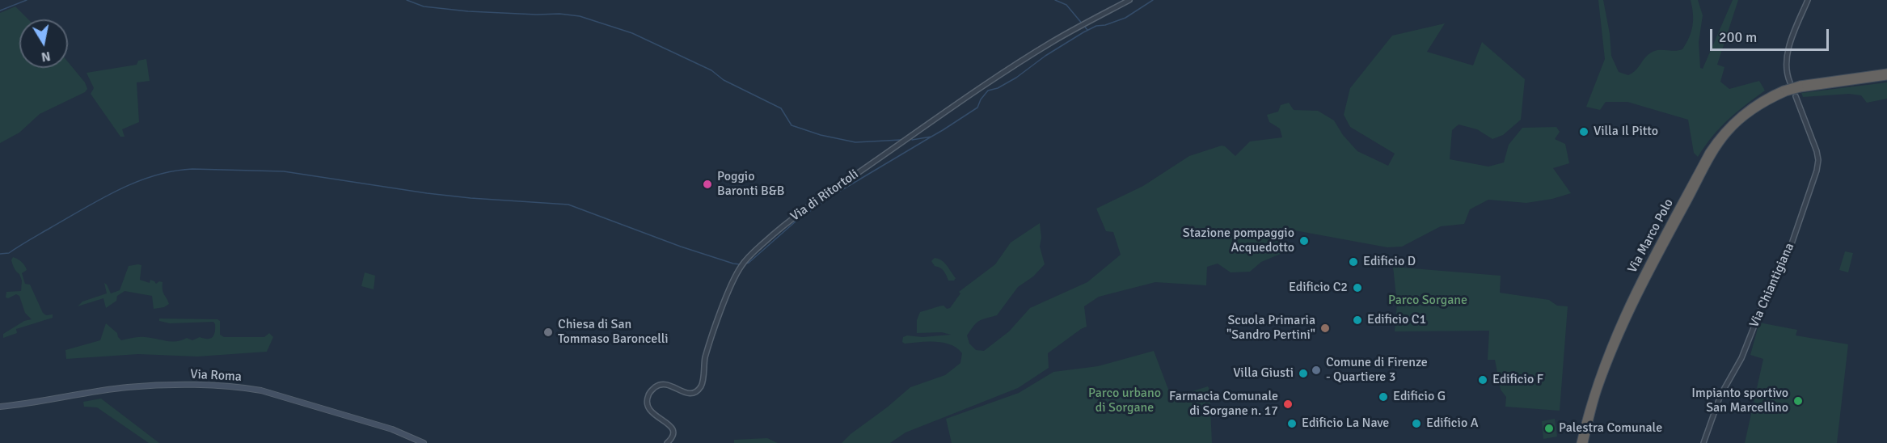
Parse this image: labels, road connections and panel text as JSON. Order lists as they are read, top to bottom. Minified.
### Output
{"streets":{"highway":["Via Marco Polo"],"main road":["Via Roma"],"street":["Via di Ritortoli","Via Chiantigiana"]},"parks":["Parco Sorgane","Parco urbano di Sorgane"],"places":["Villa Il Pitto","Poggio Baronti B&B","Stazione pompaggio Acquedotto","Edificio D","Edificio C2","Edificio C1","Scuola Primaria \"Sandro Pertini\"","Chiesa di San Tommaso Baroncelli","Comune di Firenze - Quartiere 3","Villa Giusti","Edificio F","Edificio G","Impianto sportivo San Marcellino","Farmacia Comunale di Sorgane n. 17","Edificio La Nave","Edificio A","Palestra Comunale"],"scale_bar":"200 m","north":"bottom"}
